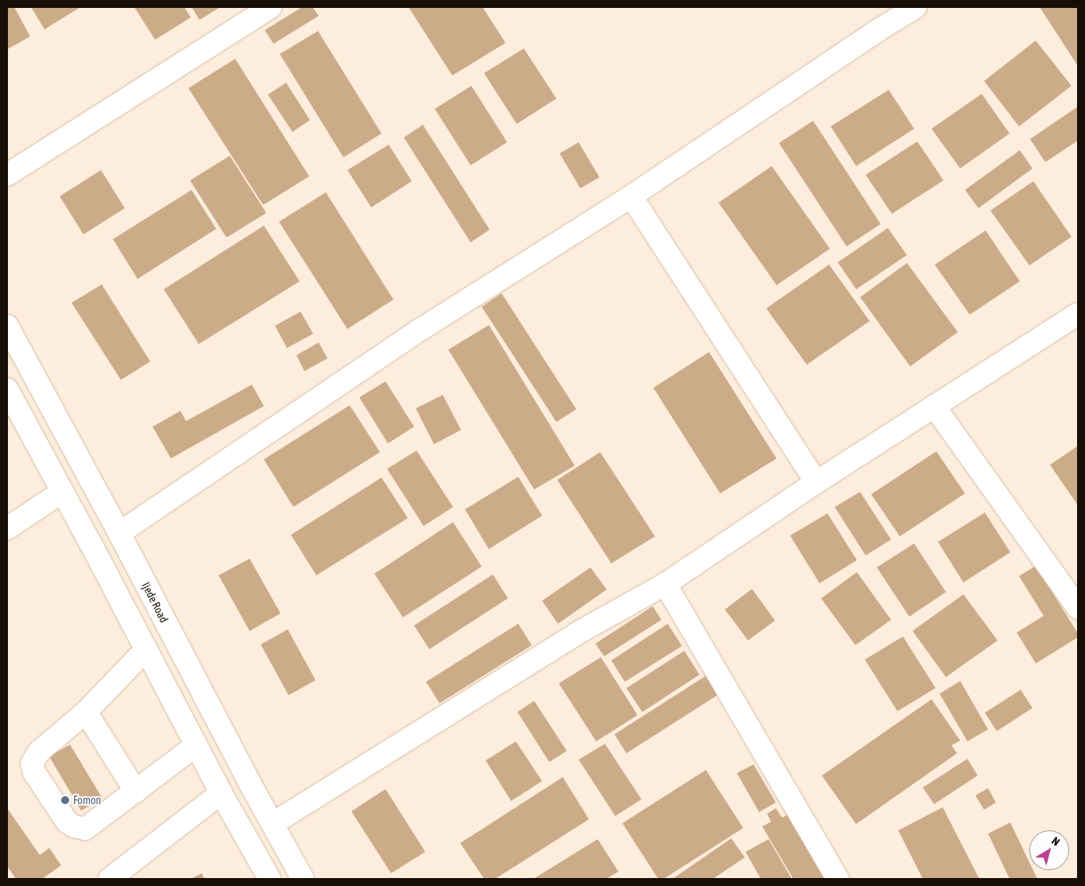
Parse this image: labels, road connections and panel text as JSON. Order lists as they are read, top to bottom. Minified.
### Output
{"streets":{"street":["Ijede Road"]},"places":["Fomon"],"north":"top right"}
